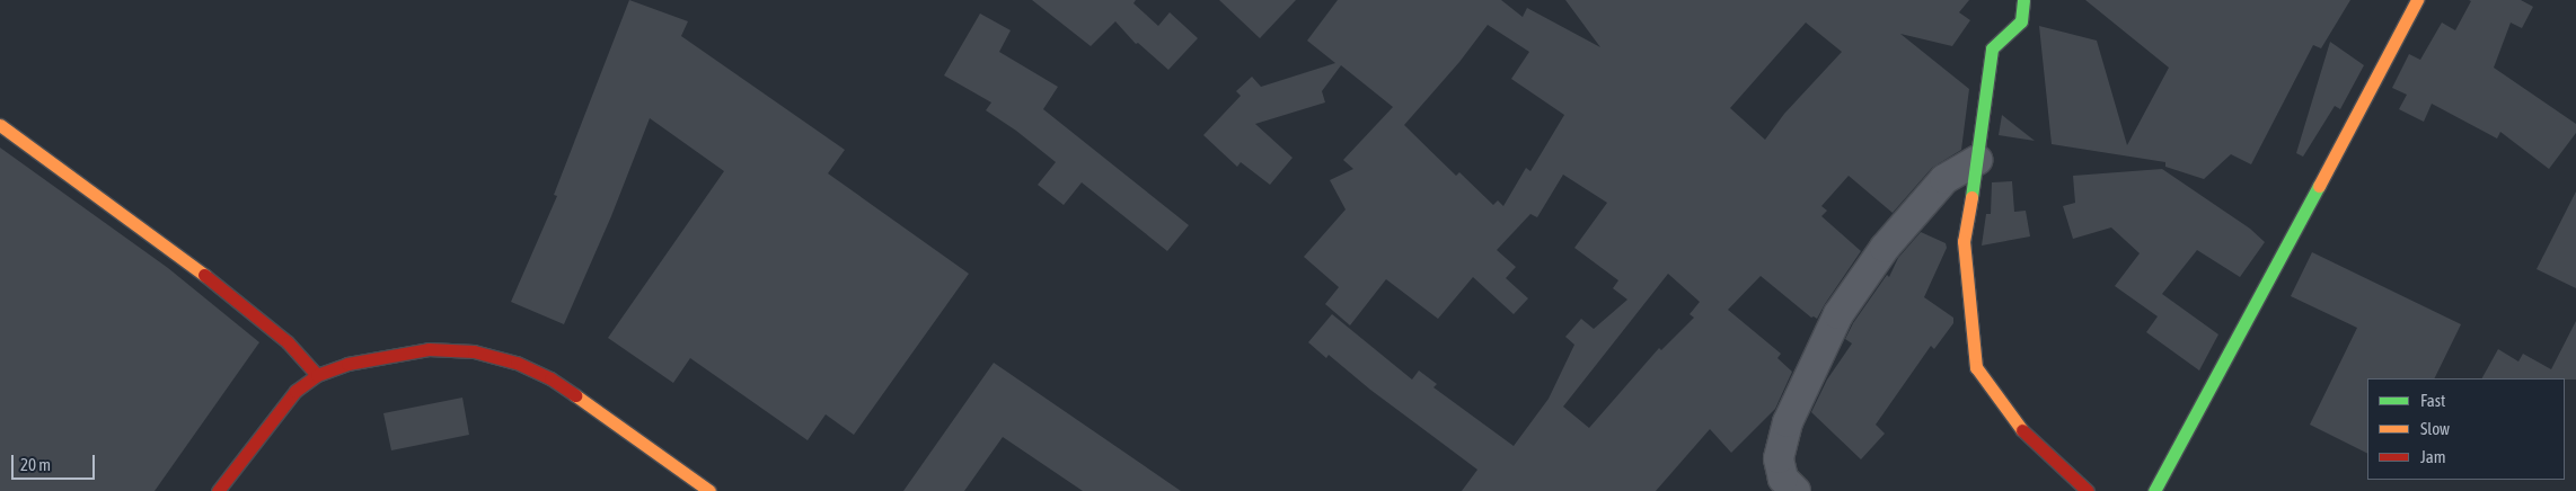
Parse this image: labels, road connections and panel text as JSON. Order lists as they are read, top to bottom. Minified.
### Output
{"legend":["Fast","Slow","Jam"],"scale_bar":"20 m"}
